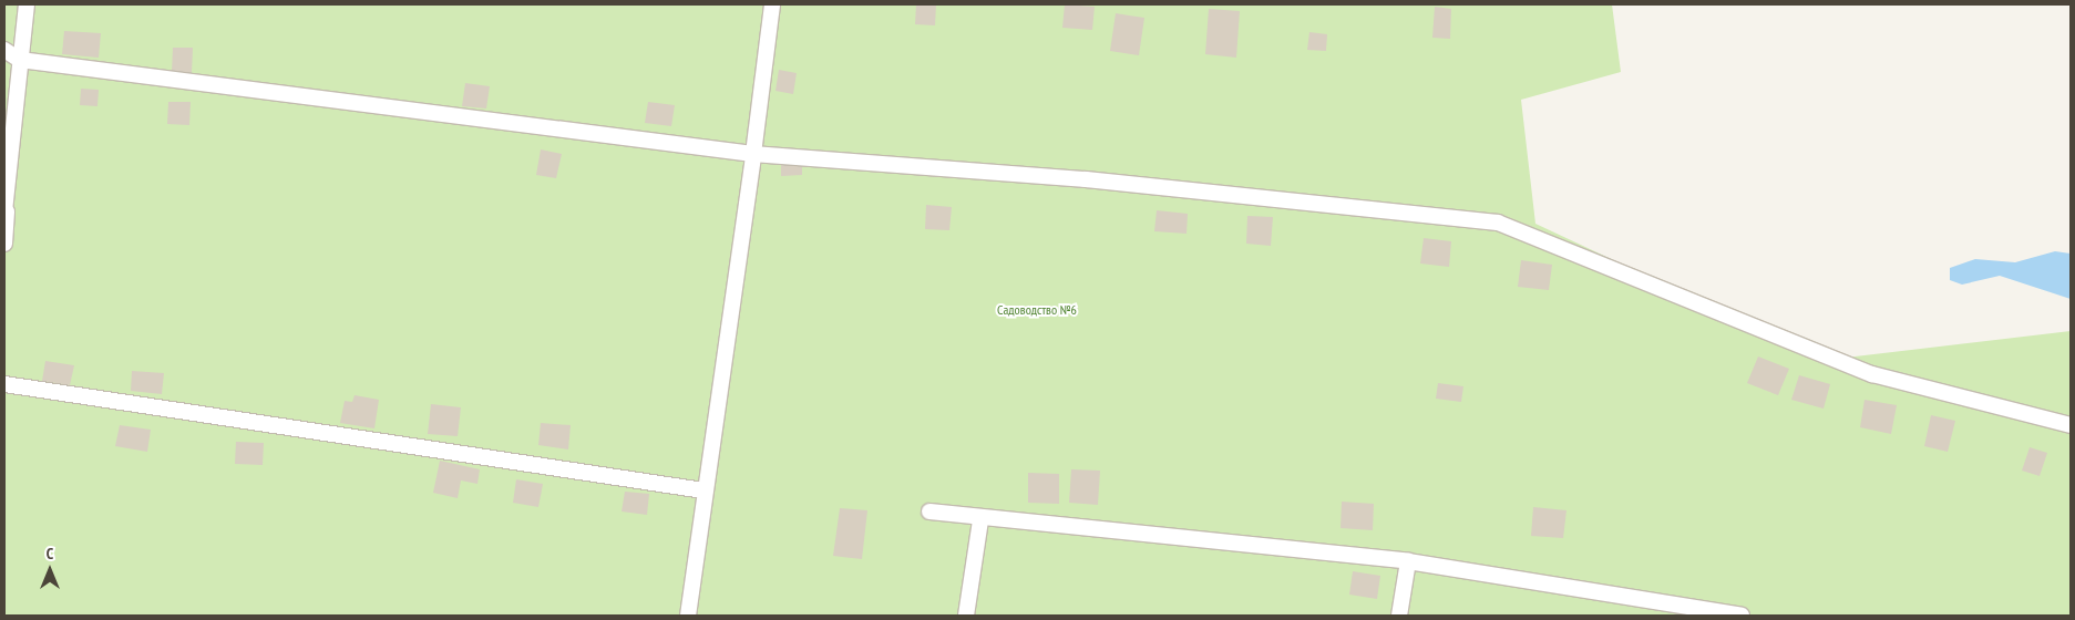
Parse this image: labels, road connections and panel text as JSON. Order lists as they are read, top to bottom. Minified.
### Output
{"parks":["Садоводство №6"],"north":"top"}
